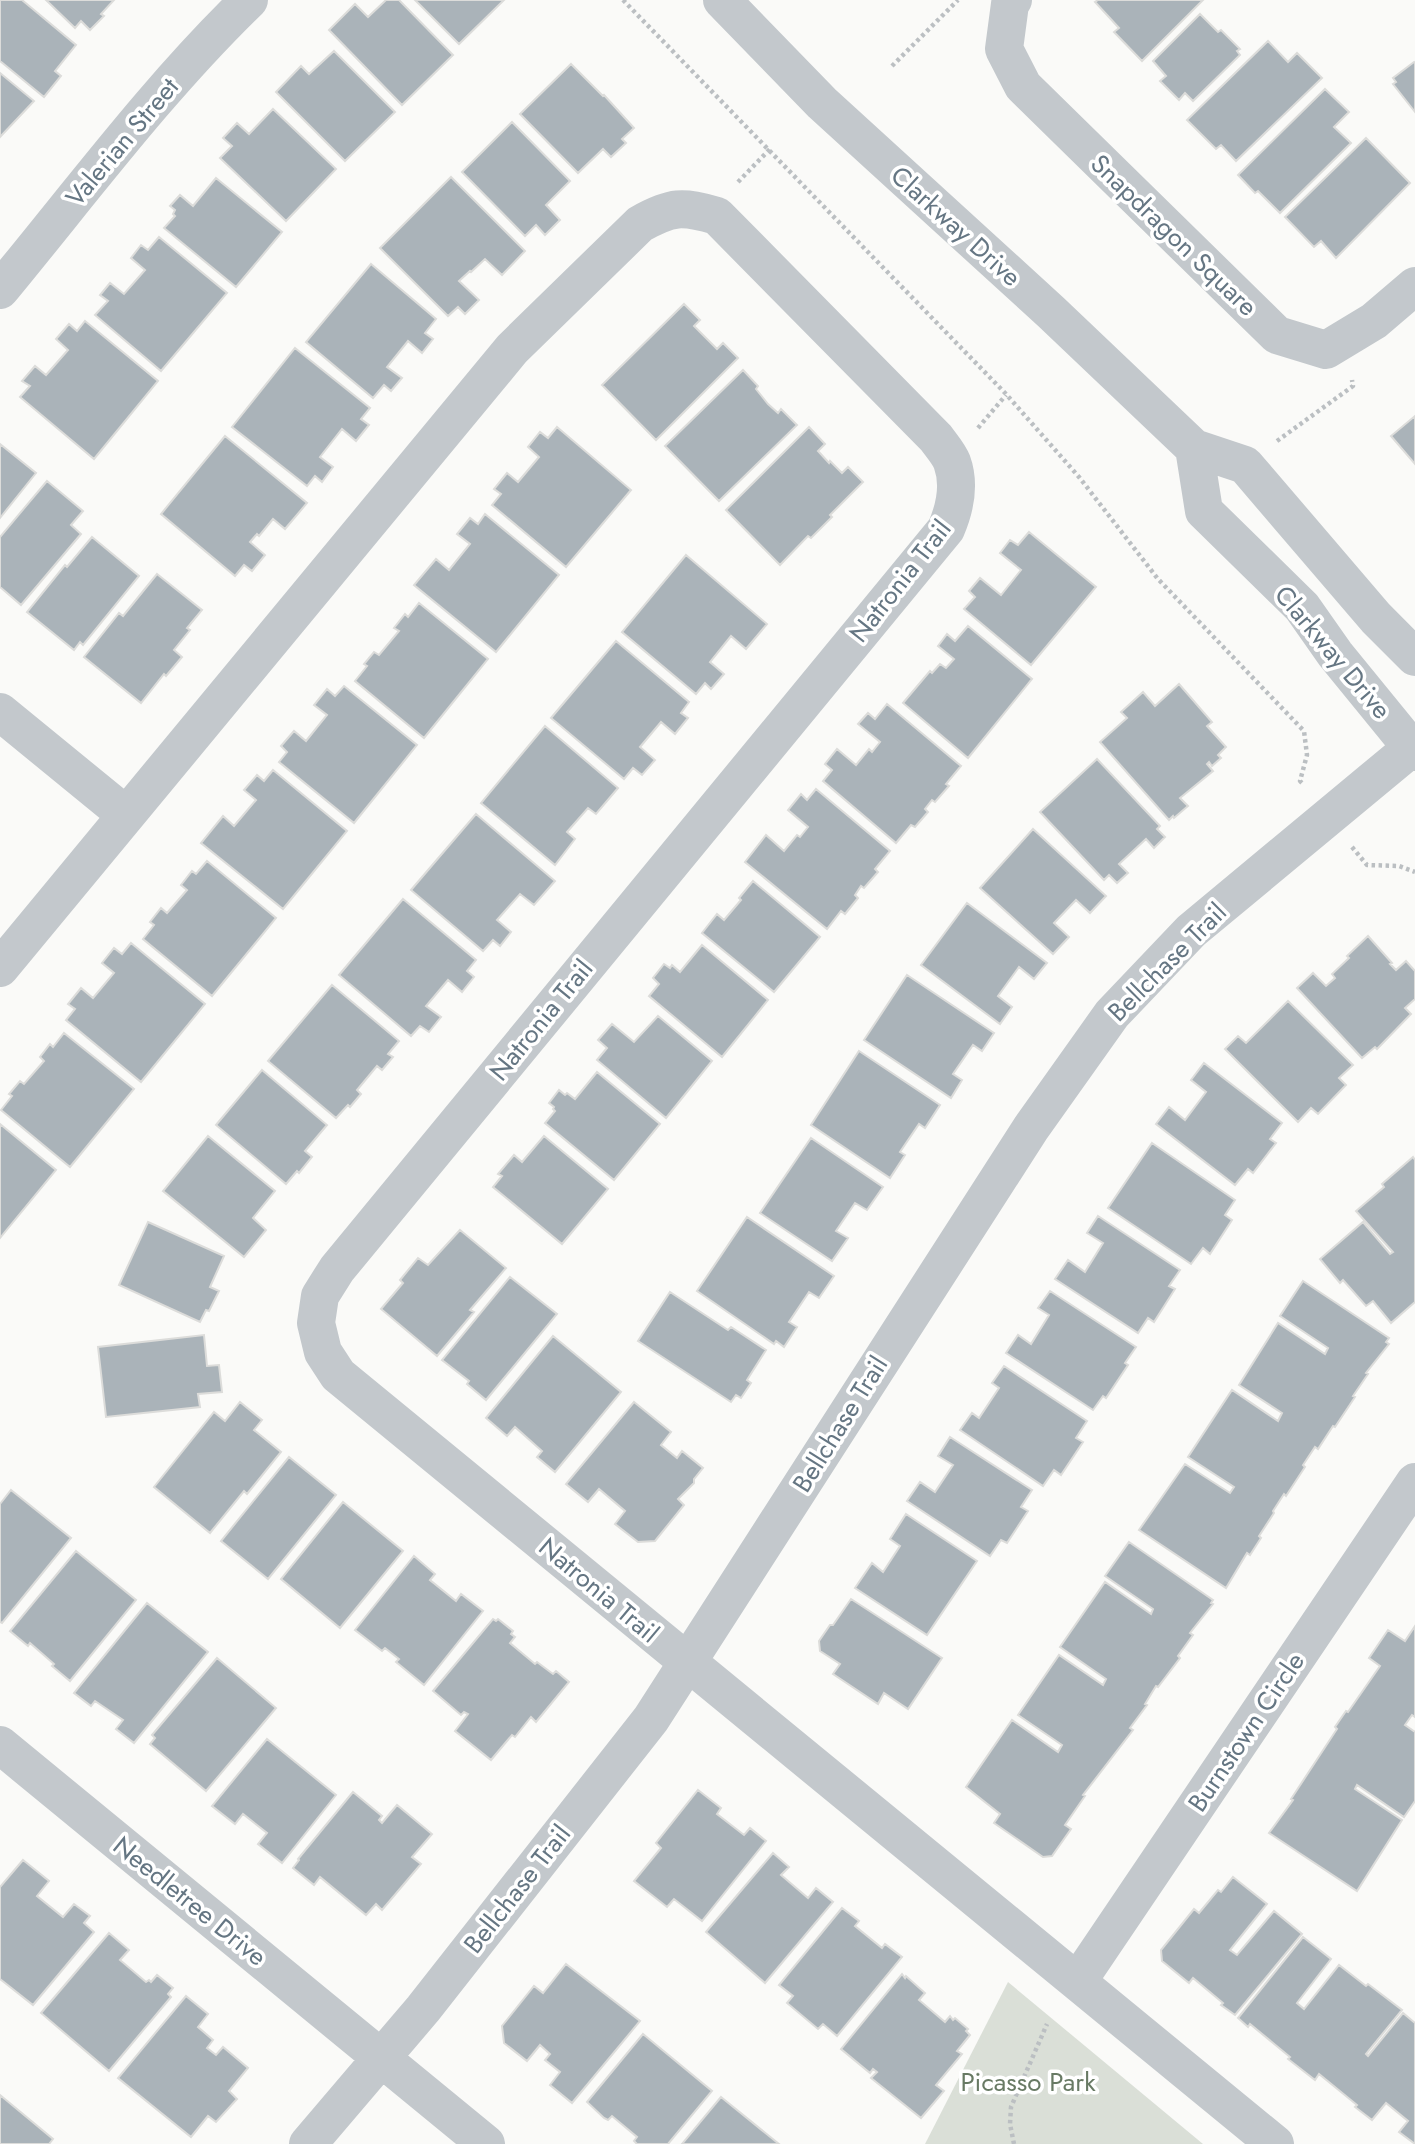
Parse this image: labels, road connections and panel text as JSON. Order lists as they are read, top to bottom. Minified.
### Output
{"streets":{"street":["Valerian Street","Clarkway Drive","Snapdragon Square","Natronia Trail","Bellchase Trail","Burnstown Circle","Needletree Drive"]},"crossings":[["Clarkway Drive","Bellchase Trail"],["Natronia Trail","Bellchase Trail"],["Bellchase Trail","Needletree Drive"]],"parks":["Picasso Park"]}
